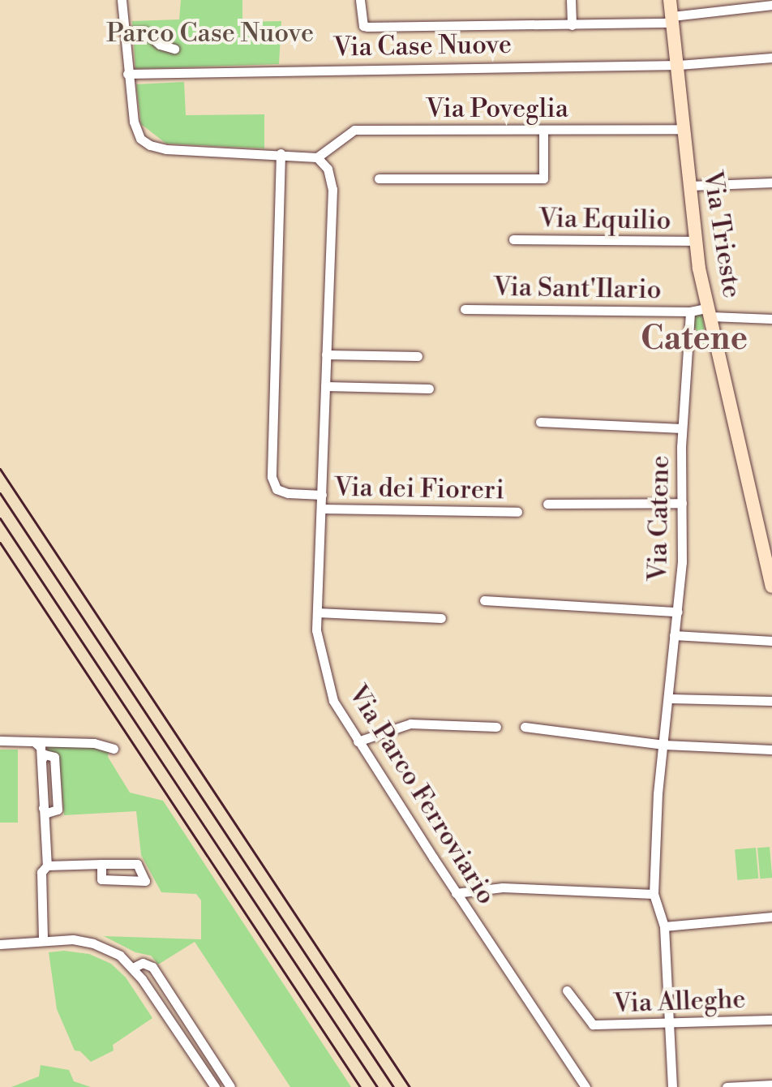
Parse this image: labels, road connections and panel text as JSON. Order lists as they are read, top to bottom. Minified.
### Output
{"streets":{"street":["Via Case Nuove","Via Poveglia","Via Equilio","Via Trieste","Via Sant'Ilario","Via dei Fioreri","Via Catene","Via Parco Ferroviario","Via Alleghe"]},"crossings":[["Via Case Nuove","Via Trieste"],["Via Poveglia","Via Trieste"],["Via Poveglia","Via Parco Ferroviario"],["Via Equilio","Via Trieste"],["Via Sant'Ilario","Via Catene"],["Via dei Fioreri","Via Parco Ferroviario"],["Via Catene","Via Alleghe"]],"districts":["Catene"],"parks":["Parco Case Nuove"]}
